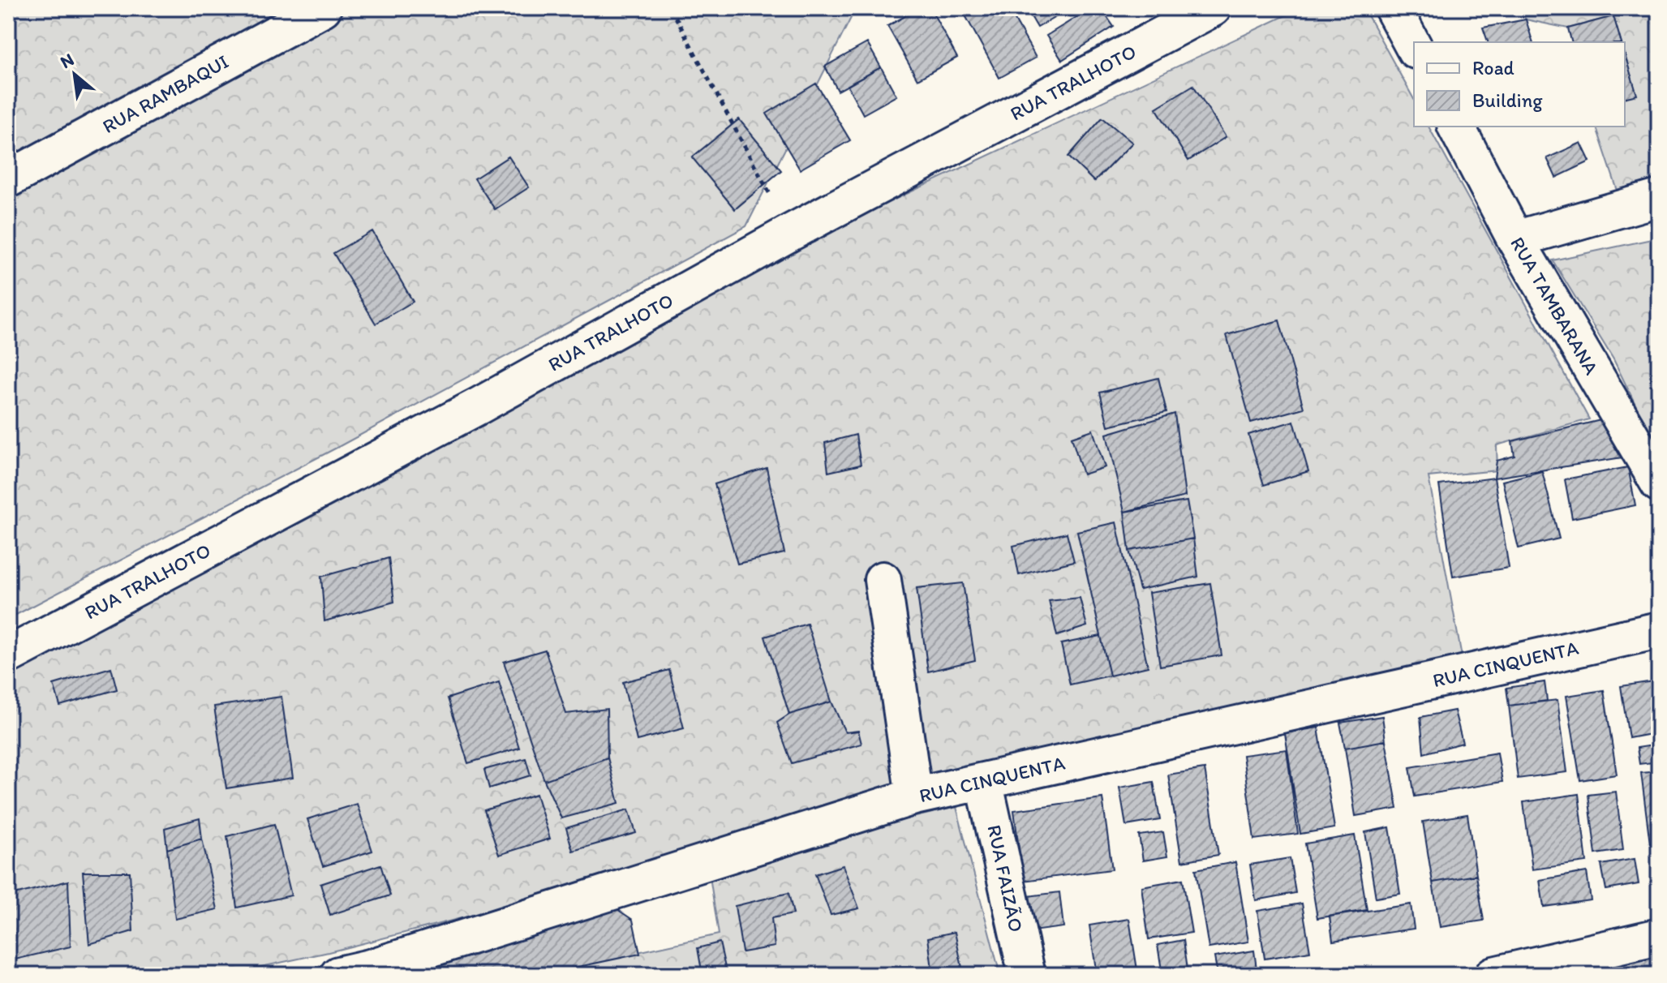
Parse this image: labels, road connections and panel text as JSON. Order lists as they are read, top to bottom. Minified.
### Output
{"streets":{"street":["RUA TRALHOTO","RUA RAMBAQUI","RUA TAMBARANA","RUA CINQUENTA","RUA FAIZÃO"]},"crossings":[["RUA CINQUENTA","RUA FAIZÃO"]],"legend":["Road","Building"],"north":"top left"}
